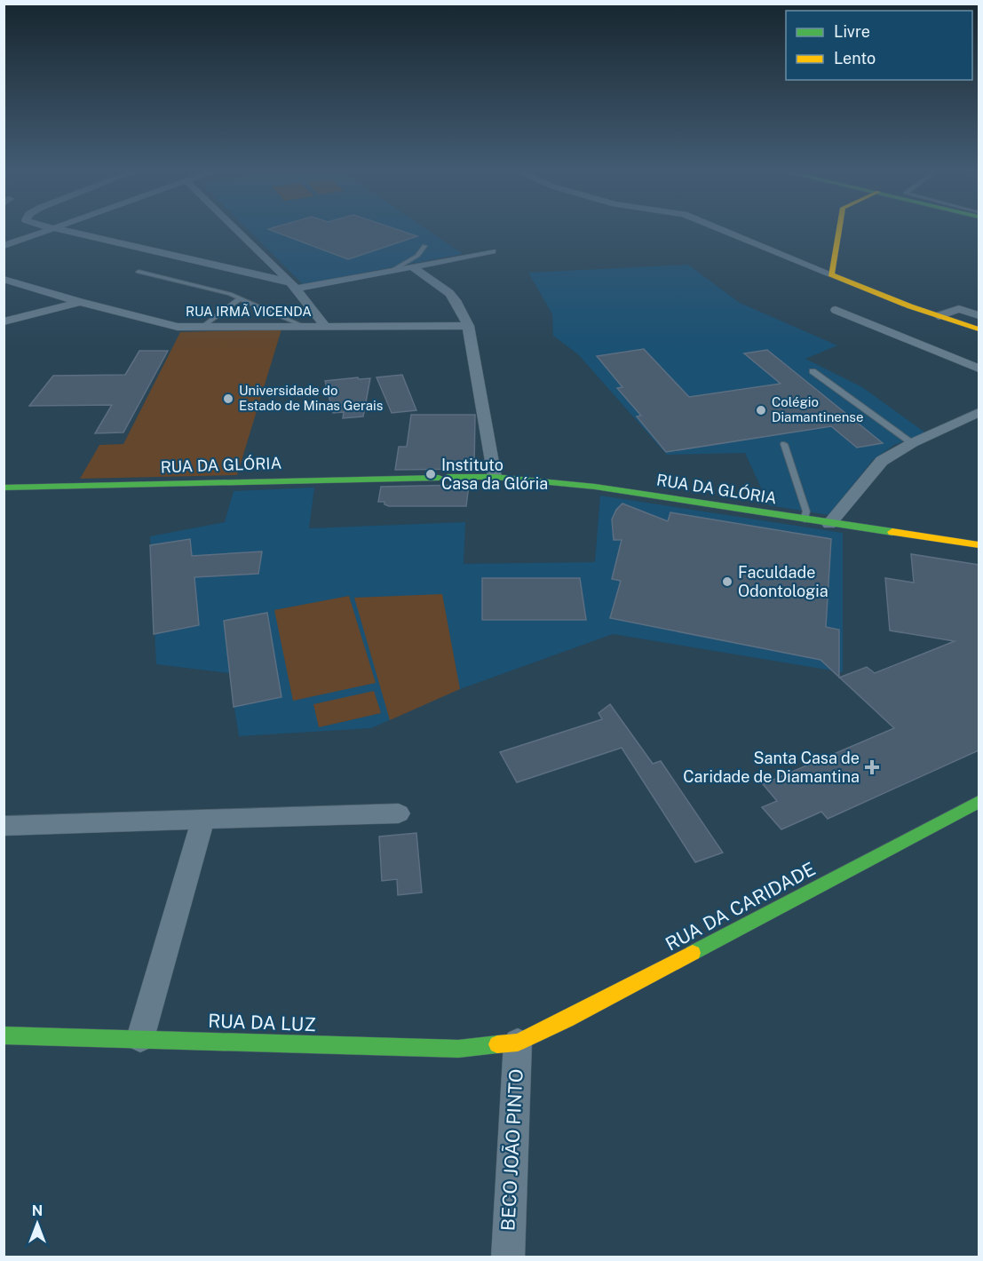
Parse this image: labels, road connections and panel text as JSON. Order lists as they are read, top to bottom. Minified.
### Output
{"streets":{"street":["RUA IRMÃ VICENDA","RUA DA GLÓRIA","RUA DA CARIDADE","RUA DA LUZ","BECO JOÃO PINTO"]},"crossings":[["RUA DA CARIDADE","RUA DA LUZ"],["RUA DA CARIDADE","BECO JOÃO PINTO"],["RUA DA LUZ","BECO JOÃO PINTO"]],"places":{"other":["Universidade do Estado de Minas Gerais","Colégio Diamantinense","Instituto Casa da Glória","Faculdade Odontologia"],"health":["Santa Casa de Caridade de Diamantina"]},"legend":["Livre","Lento"],"north":"top"}
